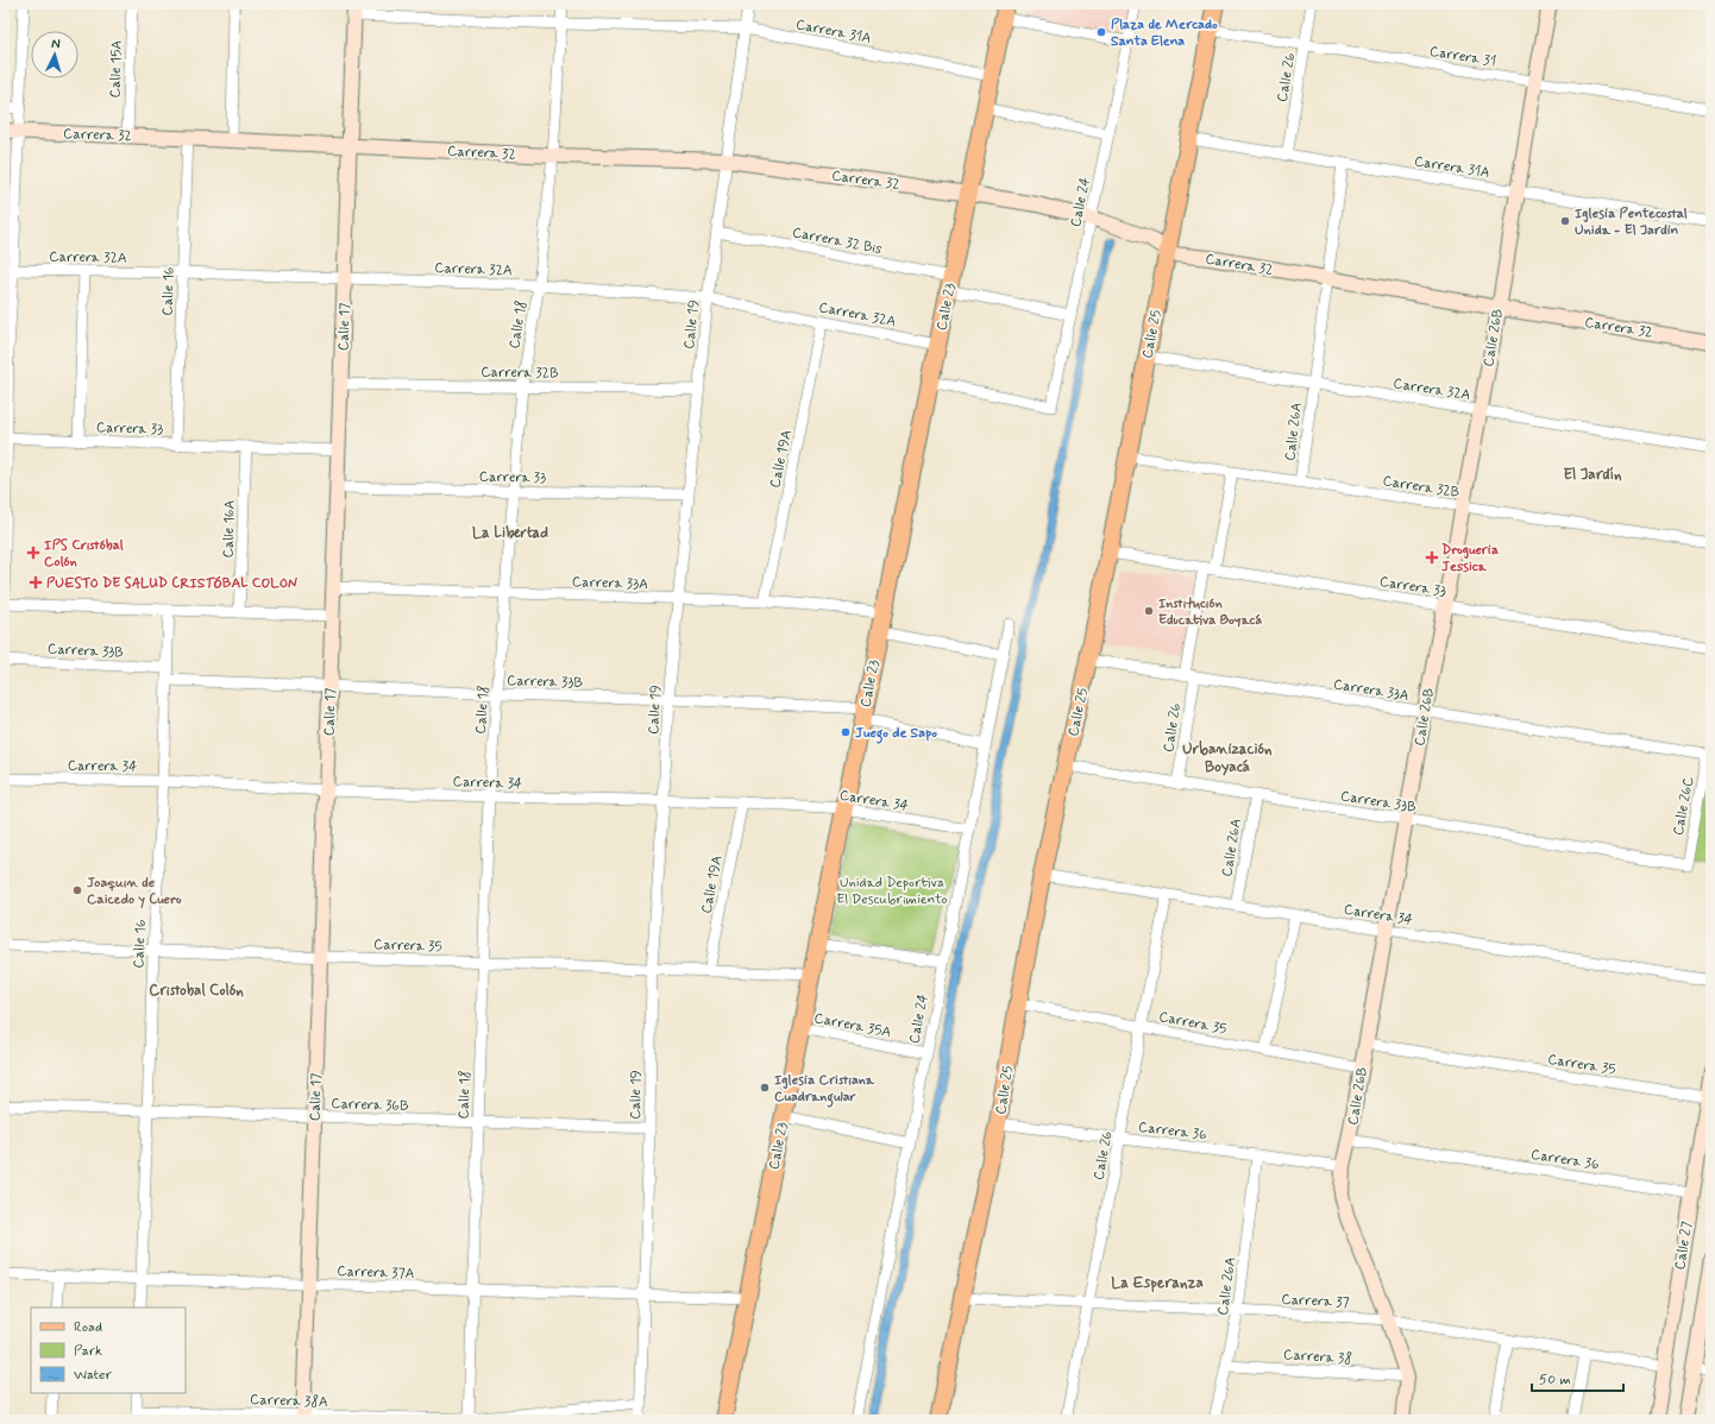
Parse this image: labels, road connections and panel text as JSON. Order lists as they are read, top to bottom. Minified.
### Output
{"streets":{"main road":["Calle 23","Calle 25"],"street":["Carrera 31A","Carrera 31","Calle 15A","Calle 26","Carrera 32","Calle 24","Carrera 32 Bis","Carrera 32A","Calle 16","Calle 18","Calle 19","Calle 17","Calle 26B","Carrera 32B","Carrera 33","Calle 26A","Calle 19A","Calle 16A","Carrera 33A","Carrera 33B","Carrera 34","Calle 26C","Carrera 35","Carrera 35A","Carrera 36B","Carrera 36","Calle 27","Carrera 37A","Carrera 37","Carrera 38","Carrera 38A"]},"crossings":[["Carrera 31A","Calle 26"],["Carrera 31A","Calle 23"],["Carrera 31A","Calle 18"],["Carrera 31A","Calle 19"],["Carrera 31A","Calle 17"],["Carrera 31A","Calle 25"],["Carrera 31A","Calle 26B"],["Carrera 31A","Calle 26A"],["Carrera 31","Calle 26"],["Carrera 31","Calle 25"],["Carrera 31","Calle 26B"],["Calle 15A","Carrera 32"],["Calle 26","Carrera 32B"],["Calle 26","Carrera 33"],["Calle 26","Carrera 33A"],["Calle 26","Carrera 33B"],["Calle 26","Carrera 34"],["Calle 26","Carrera 35"],["Calle 26","Carrera 36"],["Calle 26","Carrera 37"],["Carrera 32","Calle 24"],["Carrera 32","Calle 16"],["Carrera 32","Calle 23"],["Carrera 32","Calle 18"],["Carrera 32","Calle 19"],["Carrera 32","Calle 17"],["Carrera 32","Calle 25"],["Carrera 32","Calle 26B"],["Carrera 32","Calle 26A"],["Calle 24","Carrera 32 Bis"],["Calle 24","Calle 23"],["Calle 24","Carrera 33B"],["Calle 24","Carrera 34"],["Calle 24","Carrera 35A"],["Carrera 32 Bis","Calle 23"],["Carrera 32 Bis","Calle 19"],["Carrera 32A","Calle 16"],["Carrera 32A","Calle 23"],["Carrera 32A","Calle 18"],["Carrera 32A","Calle 19"],["Carrera 32A","Calle 17"],["Carrera 32A","Calle 25"],["Carrera 32A","Calle 26B"],["Carrera 32A","Calle 26A"],["Carrera 32A","Calle 19A"],["Calle 16","Carrera 33"],["Calle 16","Carrera 33B"],["Calle 16","Carrera 34"],["Calle 16","Carrera 35"],["Calle 16","Carrera 36B"],["Calle 16","Carrera 37A"],["Calle 23","Carrera 33A"],["Calle 23","Carrera 33B"],["Calle 23","Carrera 34"],["Calle 23","Carrera 35"],["Calle 23","Carrera 35A"],["Calle 23","Carrera 37A"],["Calle 18","Carrera 32B"],["Calle 18","Carrera 33"],["Calle 18","Carrera 33A"],["Calle 18","Carrera 33B"],["Calle 18","Carrera 34"],["Calle 18","Carrera 35"],["Calle 18","Carrera 36B"],["Calle 18","Carrera 37A"],["Calle 18","Carrera 38A"],["Calle 19","Carrera 32B"],["Calle 19","Carrera 33"],["Calle 19","Carrera 33A"],["Calle 19","Carrera 33B"],["Calle 19","Carrera 34"],["Calle 19","Carrera 35"],["Calle 19","Carrera 36B"],["Calle 19","Carrera 37A"],["Calle 19","Carrera 38A"],["Calle 17","Carrera 32B"],["Calle 17","Carrera 33"],["Calle 17","Carrera 33A"],["Calle 17","Carrera 33B"],["Calle 17","Carrera 34"],["Calle 17","Carrera 35"],["Calle 17","Carrera 36B"],["Calle 17","Carrera 37A"],["Calle 17","Carrera 38A"],["Calle 25","Carrera 32B"],["Calle 25","Carrera 33"],["Calle 25","Carrera 33A"],["Calle 25","Carrera 33B"],["Calle 25","Carrera 34"],["Calle 25","Carrera 35"],["Calle 25","Carrera 36"],["Calle 25","Carrera 37"],["Calle 26B","Carrera 32B"],["Calle 26B","Carrera 33"],["Calle 26B","Carrera 33A"],["Calle 26B","Carrera 33B"],["Calle 26B","Carrera 34"],["Calle 26B","Carrera 35"],["Calle 26B","Carrera 36"],["Calle 26B","Carrera 37"],["Calle 26B","Carrera 38"],["Carrera 32B","Calle 26A"],["Carrera 33","Calle 16A"],["Calle 26A","Carrera 33B"],["Calle 26A","Carrera 34"],["Calle 26A","Carrera 36"],["Calle 26A","Carrera 37"],["Calle 26A","Carrera 38"],["Calle 19A","Carrera 33A"],["Calle 19A","Carrera 34"],["Calle 19A","Carrera 35"],["Carrera 33A","Calle 26C"],["Carrera 33B","Calle 26C"],["Carrera 35","Calle 27"],["Carrera 36","Calle 27"],["Calle 27","Carrera 37"]],"districts":["El Jardín","La Libertad","Urbanización Boyacá","Cristobal Colón","La Esperanza"],"parks":["Unidad Deportiva El Descubrimiento"],"places":{"other":["Plaza de Mercado Santa Elena","Iglesia Pentecostal Unida - El Jardin","Institución Educativa Boyacá","Juego de Sapo","Joaquin de Caicedo y Cuero","Iglesia Cristiana Cuadrangular"],"health":["IPS Cristóbal Colón","Drogueria Jessica","PUESTO DE SALUD CRISTÓBAL COLON"]},"legend":["Road","Park","Water"],"scale_bar":"50 m","north":"top"}
